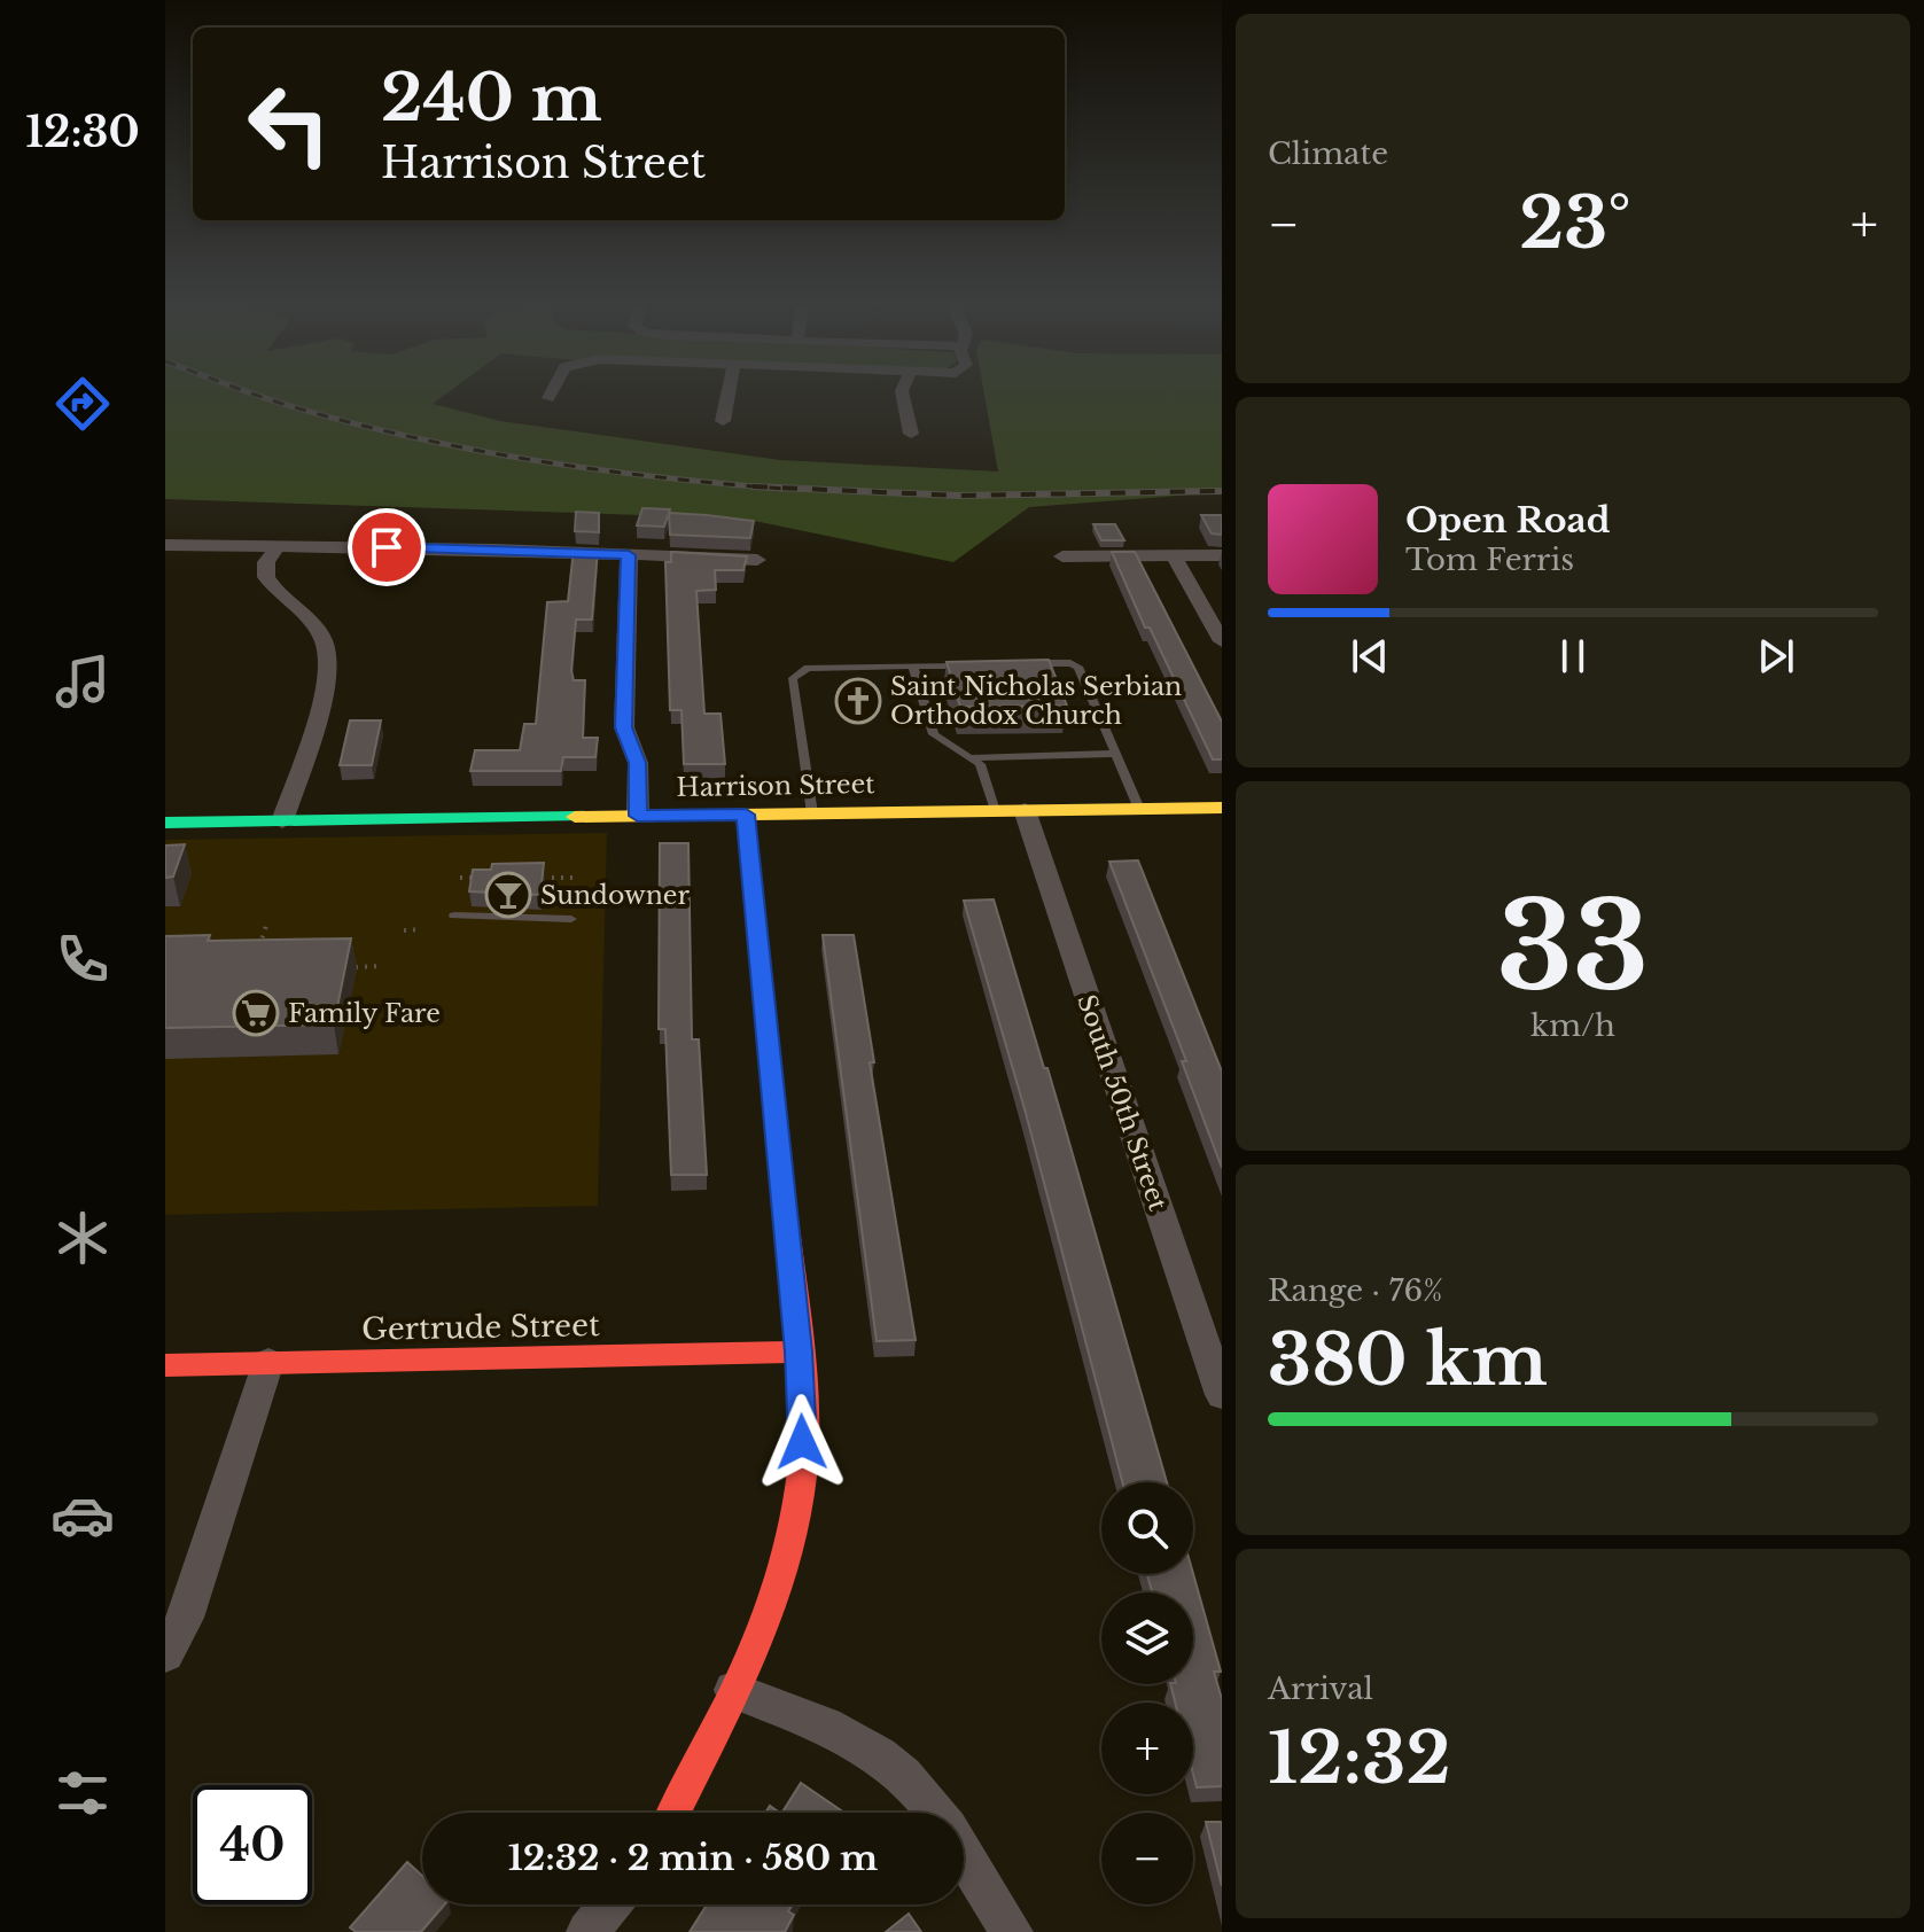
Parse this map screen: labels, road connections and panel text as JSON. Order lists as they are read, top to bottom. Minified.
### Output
{"streets":{"street":["Harrison Street","South 50th Street","Gertrude Street"]},"crossings":[["Harrison Street","South 50th Street"]],"places":{"church":["Saint Nicholas Serbian Orthodox Church"],"bar":["Sundowner"],"supermarket":["Family Fare"]},"page":{"tabs":"12:30","tile":["Climate",["33","km/h"],["Range · 76%","380 km"],["Arrival","12:32"]],"turn":["240 m","Harrison Street"],"heat":["−","23°","+"],"song":["Open Road","Tom Ferris"],"map_buttons":["+","−"],"limit":"40","trip":"12:32 · 2 min · 580 m"}}
